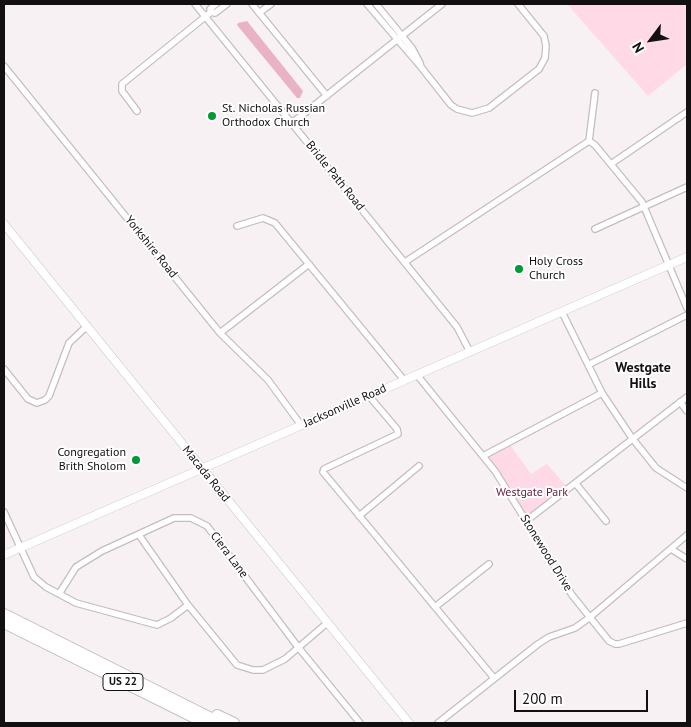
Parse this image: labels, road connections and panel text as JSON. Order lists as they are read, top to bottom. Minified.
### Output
{"streets":{"highway":["US 22"],"street":["Bridle Path Road","Yorkshire Road","Jacksonville Road","Macada Road","Stonewood Drive","Ciera Lane"]},"crossings":[["Bridle Path Road","Jacksonville Road"],["Yorkshire Road","Jacksonville Road"],["Jacksonville Road","Macada Road"],["Jacksonville Road","Stonewood Drive"]],"districts":["Westgate Hills"],"parks":["Westgate Park"],"places":["St. Nicholas Russian Orthodox Church","Holy Cross Church","Congregation Brith Sholom"],"scale_bar":"200 m","north":"bottom left"}
